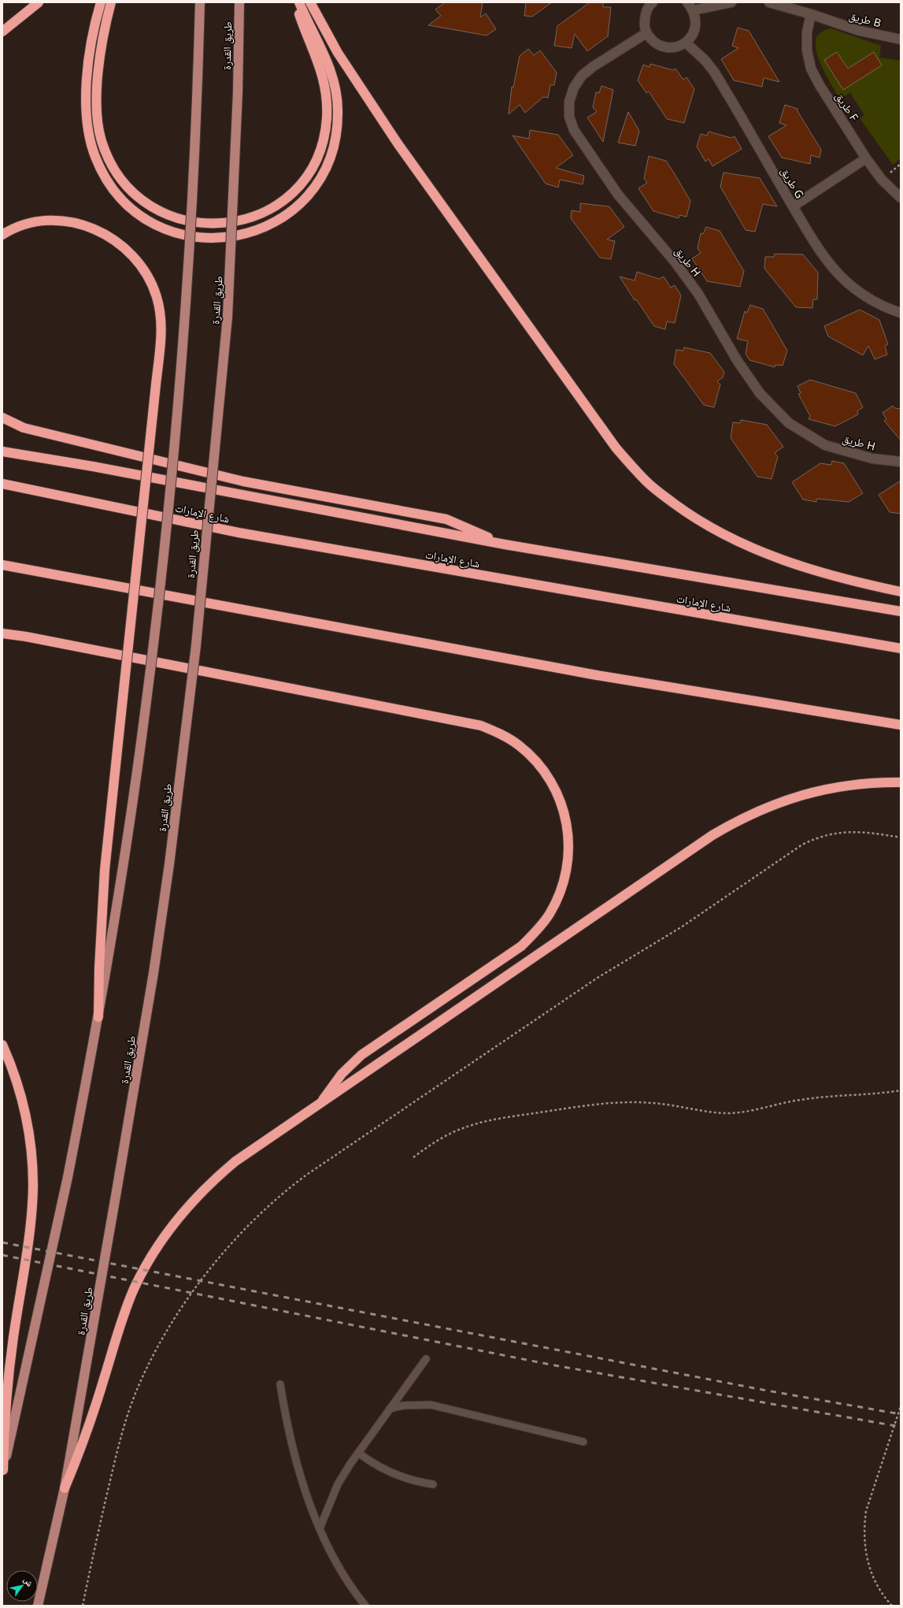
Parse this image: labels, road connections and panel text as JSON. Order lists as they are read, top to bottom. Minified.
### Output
{"streets":{"highway":["شارع الإمارات"],"main road":["طريق القدرة"],"street":["طريق B","طريق F","طريق G","طريق H"]},"crossings":[["طريق B","طريق F"]],"north":"top right"}
